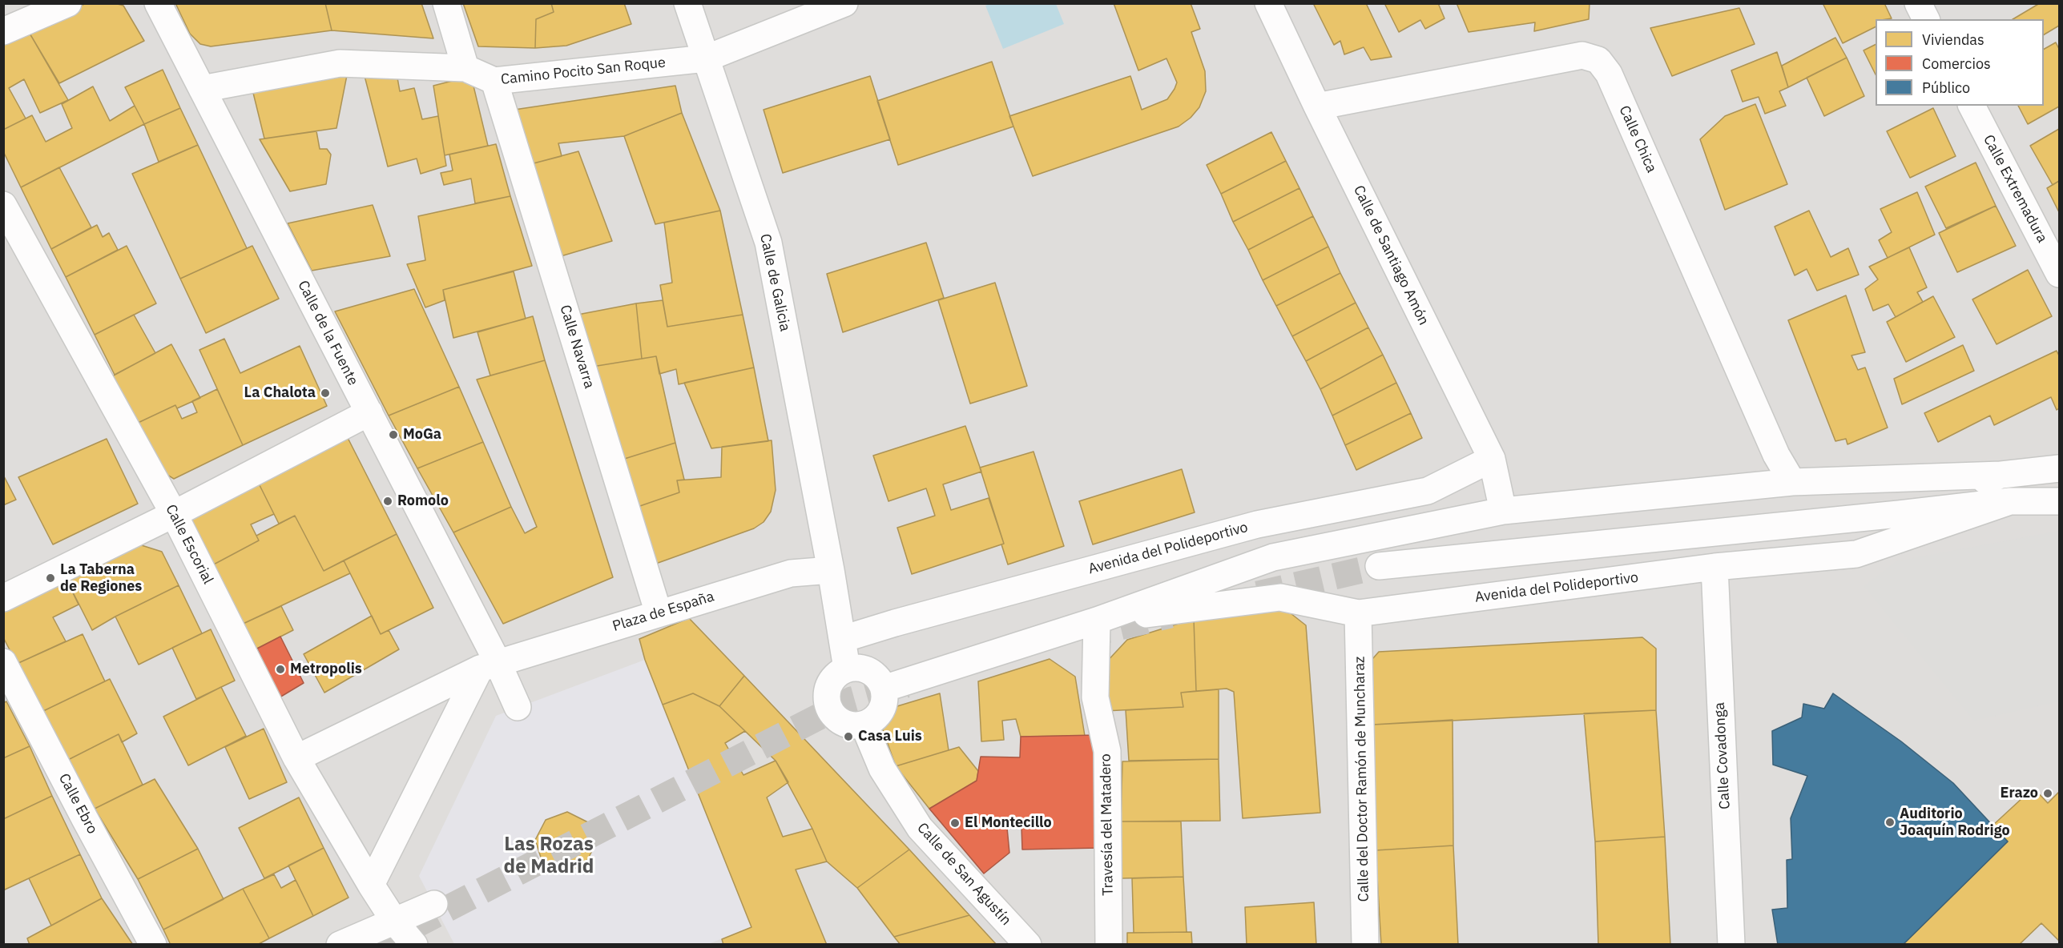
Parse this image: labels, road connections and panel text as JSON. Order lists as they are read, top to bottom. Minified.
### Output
{"streets":{"street":["Camino Pocito San Roque","Calle Chica","Calle Extremadura","Calle de Santiago Amón","Calle de Galicia","Calle de la Fuente","Calle Navarra","Calle Escorial","Avenida del Polideportivo","Plaza de España","Calle Covadonga","Calle del Doctor Ramón de Muncharaz","Calle Ebro","Travesía del Matadero","Calle de San Agustín"]},"crossings":[["Camino Pocito San Roque","Calle de Galicia"],["Camino Pocito San Roque","Calle de la Fuente"],["Camino Pocito San Roque","Calle Navarra"],["Calle Chica","Calle de Santiago Amón"],["Calle Chica","Avenida del Polideportivo"],["Calle de Santiago Amón","Avenida del Polideportivo"],["Calle de Galicia","Plaza de España"],["Calle de la Fuente","Plaza de España"],["Calle Navarra","Plaza de España"],["Calle Escorial","Plaza de España"],["Avenida del Polideportivo","Calle Covadonga"],["Avenida del Polideportivo","Calle del Doctor Ramón de Muncharaz"],["Avenida del Polideportivo","Travesía del Matadero"],["Avenida del Polideportivo","Calle de San Agustín"]],"districts":["Las Rozas de Madrid"],"places":["La Chalota","MoGa","Romolo","La Taberna de Regiones","Metropolis","Casa Luis","Erazo","Auditorio Joaquín Rodrigo","El Montecillo"],"legend":["Viviendas","Comercios","Público"]}
